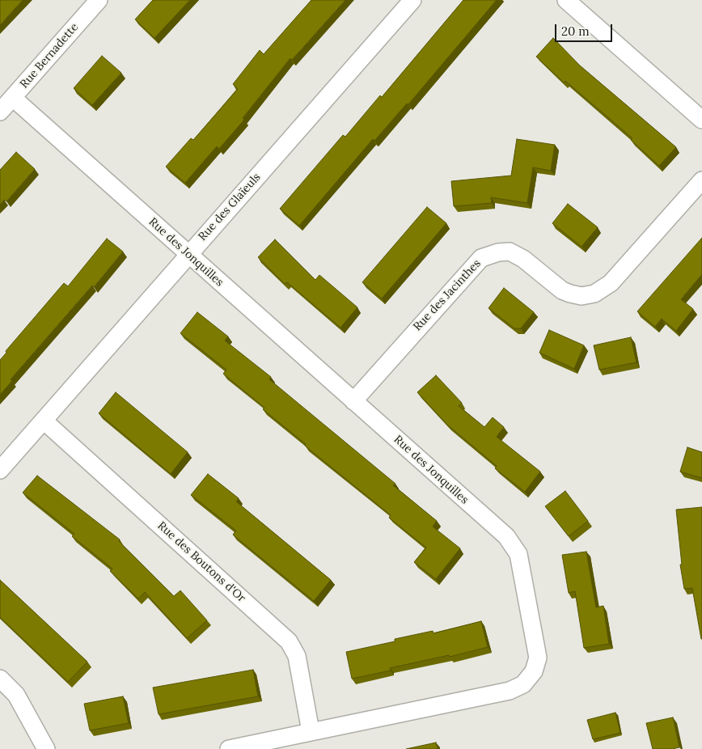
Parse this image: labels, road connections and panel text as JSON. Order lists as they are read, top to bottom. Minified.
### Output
{"streets":{"street":["Rue Bernadette","Rue des Glaïeuls","Rue des Jonquilles","Rue des Jacinthes","Rue des Boutons d'Or"]},"crossings":[["Rue Bernadette","Rue des Jonquilles"],["Rue des Glaïeuls","Rue des Jonquilles"],["Rue des Glaïeuls","Rue des Boutons d'Or"],["Rue des Jonquilles","Rue des Jacinthes"],["Rue des Jonquilles","Rue des Boutons d'Or"]],"scale_bar":"20 m"}
